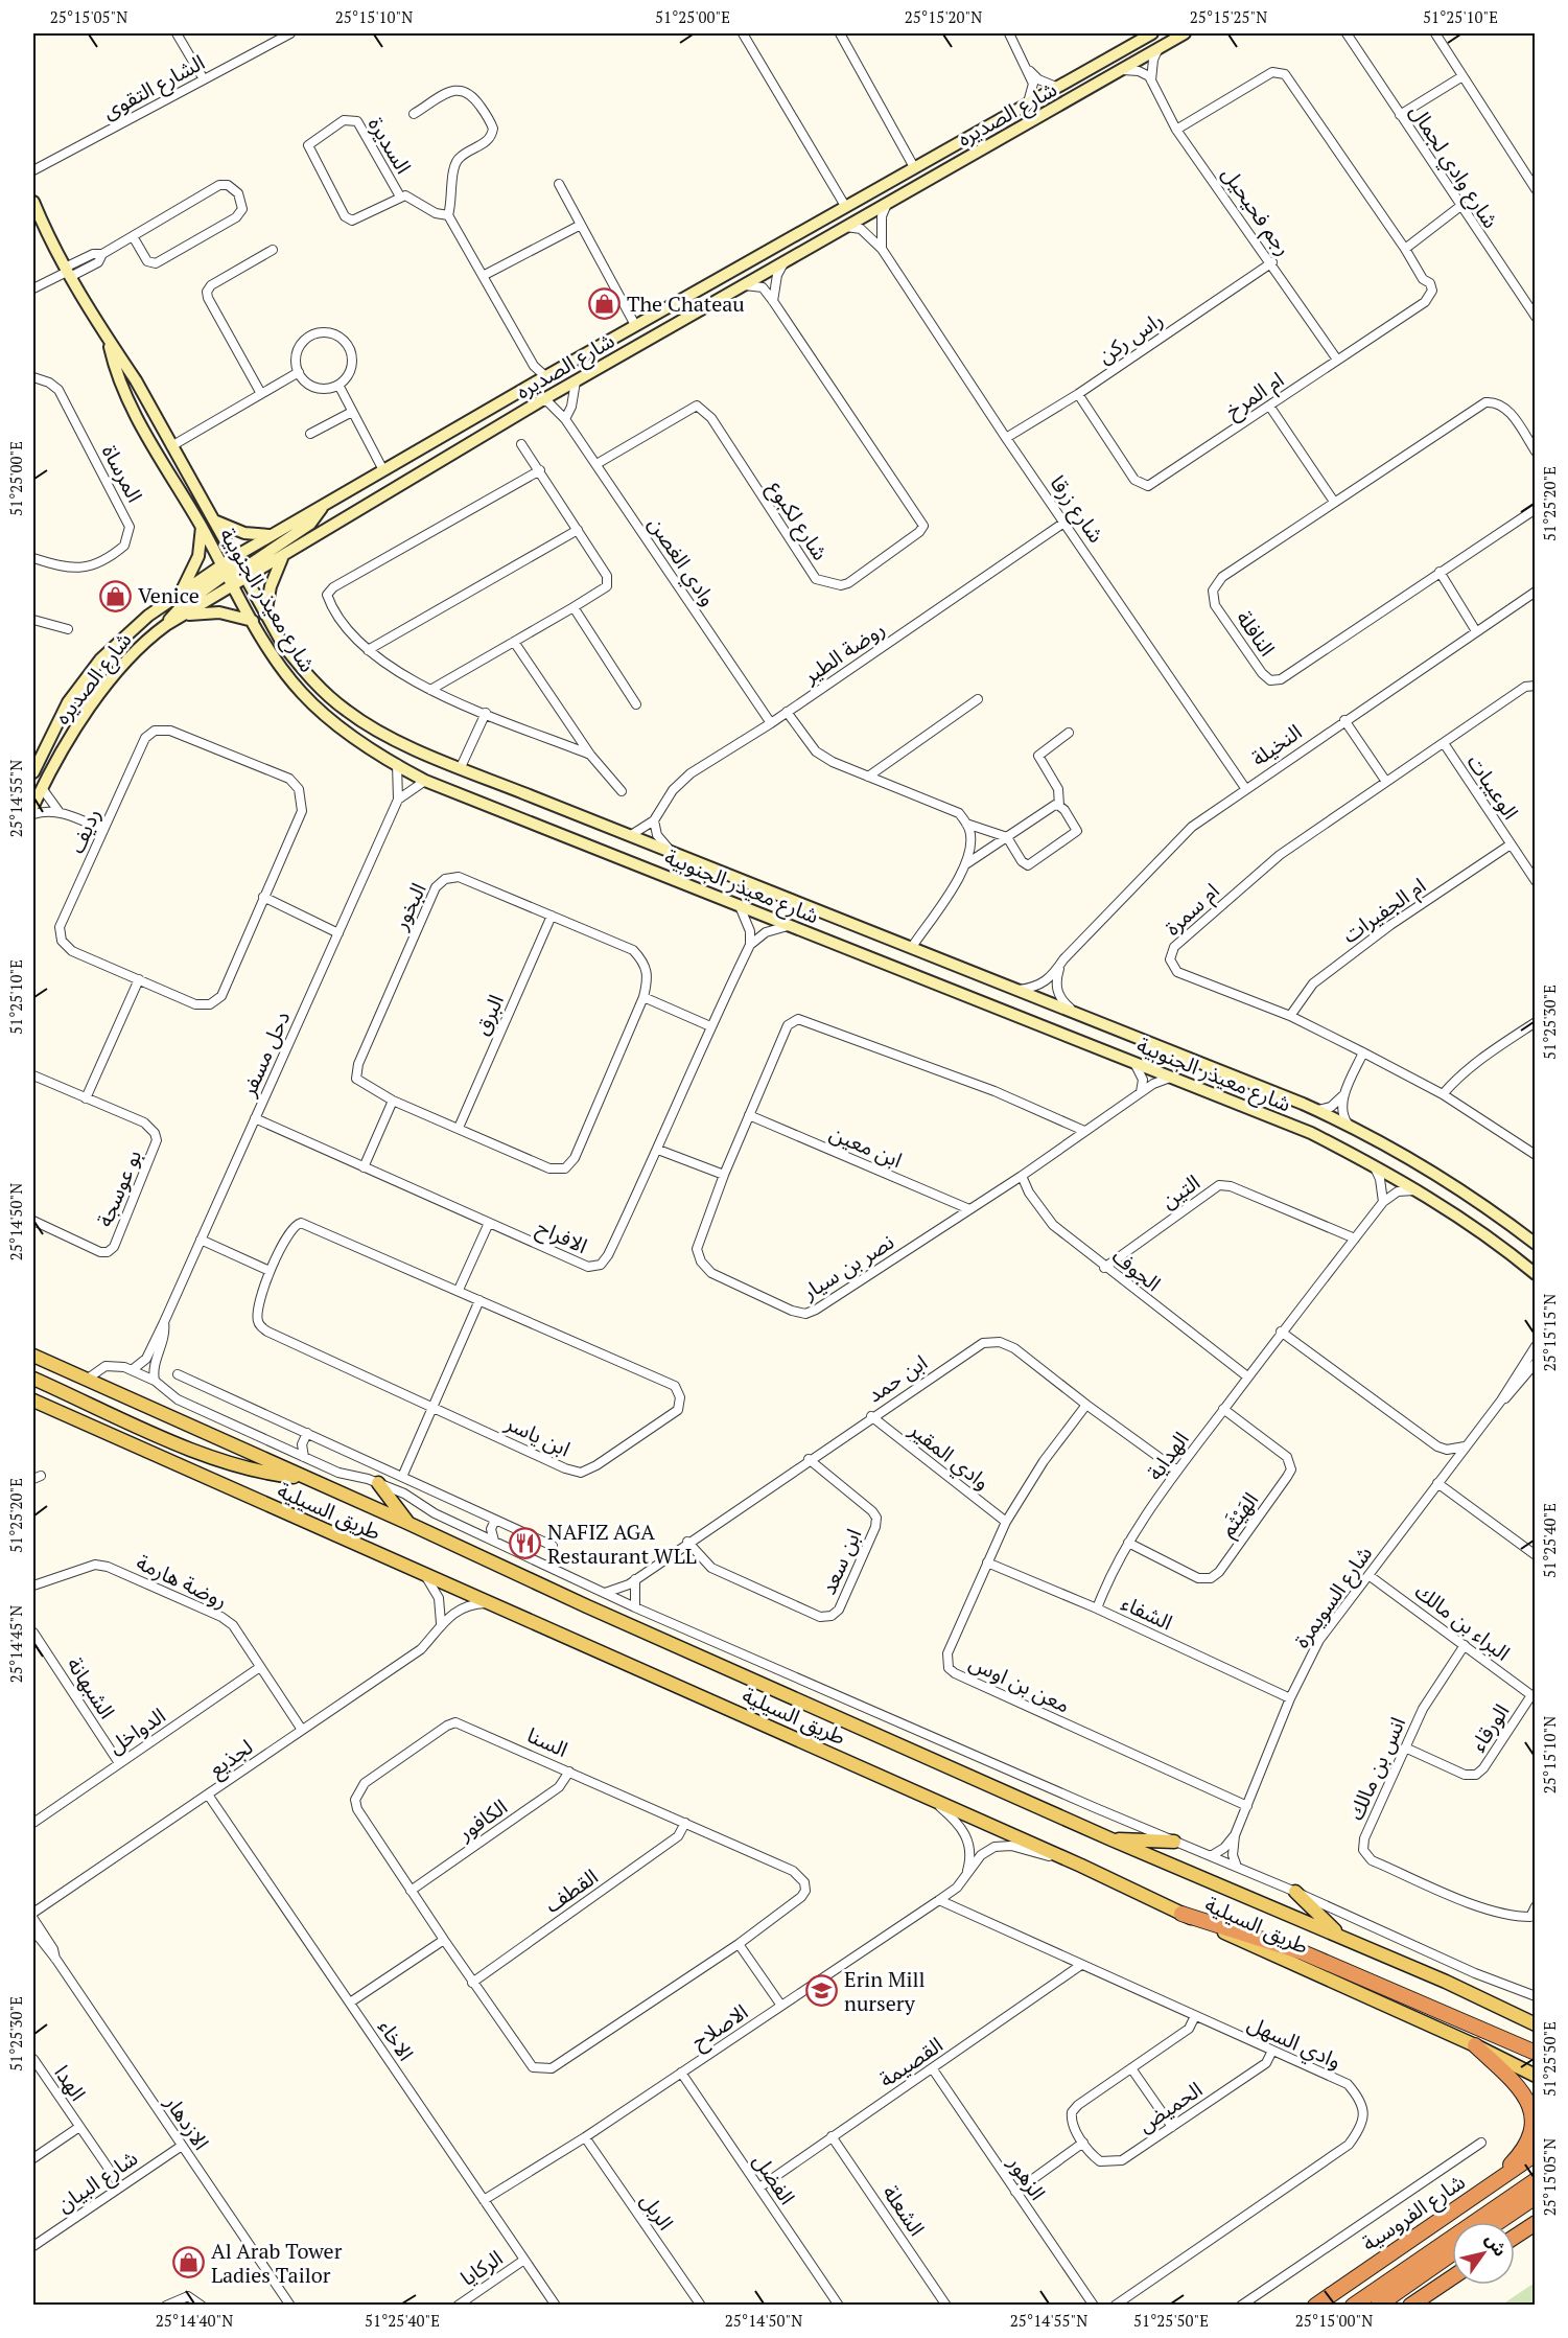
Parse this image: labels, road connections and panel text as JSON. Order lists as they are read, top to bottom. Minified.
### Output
{"streets":{"highway":["شارع الفروسية"],"main road":["طريق السيلية"],"street":["الشارع التقوى","شارع الصديره","السديرة","شارع وادي لجمال","رجم فحيحيل","راس ركن","ام المرخ","المرساة","شارع زرقا","شارع لكبوع","وادي الغصن","شارع معيذر الجنوبية","النافلة","روضة الطير","النخيلة","الوعيبات","رديف","البخور","ام سمرة","ام الجفيرات","البرق","دحل مسفر","ابن معين","بو عوسجة","التين","الافراح","نصر بن سيار","الجوف","ابن حمد","ابن ياسر","وادي المقير","الهداية","الهَيْثَم","ابن سعد","روضة هارمة","شارع السويمرة","الشفاء","البراء بن مالك","معن بن اوس","الشبهانة","الورقاء","الدواخل","السنا","لجذيع","انس بن مالك","الكافور","القطف","الاصلاح","الاخاء","وادي السهل","القصيمة","الهدا","الحميض","الازدهار","الزهور","الفضل","شارع البيان","الشعلة","الربل","الركايا"]},"crossings":[["شارع الصديره","شارع زرقا"],["شارع الصديره","شارع لكبوع"],["شارع الصديره","وادي الغصن"],["شارع الصديره","شارع معيذر الجنوبية"],["رجم فحيحيل","راس ركن"],["رجم فحيحيل","ام المرخ"],["راس ركن","ام المرخ"],["راس ركن","شارع زرقا"],["شارع زرقا","روضة الطير"],["شارع زرقا","النخيلة"],["شارع لكبوع","وادي الغصن"],["وادي الغصن","روضة الطير"],["شارع معيذر الجنوبية","روضة الطير"],["شارع معيذر الجنوبية","النخيلة"],["شارع معيذر الجنوبية","دحل مسفر"],["شارع معيذر الجنوبية","نصر بن سيار"],["الوعيبات","ام سمرة"],["الوعيبات","ام الجفيرات"],["البخور","البرق"],["ام سمرة","ام الجفيرات"],["دحل مسفر","الافراح"],["دحل مسفر","طريق السيلية"],["ابن معين","نصر بن سيار"],["التين","الجوف"],["التين","الهداية"],["نصر بن سيار","الجوف"],["الجوف","الهداية"],["ابن حمد","وادي المقير"],["ابن حمد","الهداية"],["ابن حمد","طريق السيلية"],["ابن حمد","ابن سعد"],["ابن حمد","معن بن اوس"],["وادي المقير","معن بن اوس"],["الهداية","الهَيْثَم"],["الهداية","الشفاء"],["طريق السيلية","شارع السويمرة"],["طريق السيلية","لجذيع"],["طريق السيلية","الاصلاح"],["روضة هارمة","الدواخل"],["روضة هارمة","لجذيع"],["شارع السويمرة","الشفاء"],["شارع السويمرة","البراء بن مالك"],["شارع السويمرة","معن بن اوس"],["الشفاء","معن بن اوس"],["البراء بن مالك","الورقاء"],["البراء بن مالك","انس بن مالك"],["الشبهانة","الدواخل"],["الورقاء","انس بن مالك"],["السنا","الكافور"],["السنا","القطف"],["لجذيع","الاخاء"],["الاصلاح","الاخاء"],["الاصلاح","وادي السهل"],["الاصلاح","الفضل"],["الاصلاح","الربل"],["الاخاء","الركايا"],["وادي السهل","القصيمة"],["وادي السهل","الحميض"],["القصيمة","الزهور"],["القصيمة","الفضل"],["القصيمة","الشعلة"],["الهدا","شارع البيان"],["الازدهار","شارع البيان"]],"places":{"shop":["The Chateau","Venice","Al Arab Tower Ladies Tailor"],"restaurant":["NAFIZ AGA Restaurant WLL"],"school or university":["Erin Mill nursery"]},"north":"top right","coordinates":["25°15'05\"N","25°15'10\"N","51°25'00\"E","25°15'20\"N","25°15'25\"N","51°25'10\"E","51°25'20\"E","25°14'55\"N","51°25'30\"E","25°14'50\"N","25°15'15\"N","51°25'40\"E","25°14'45\"N","51°25'50\"E","25°14'40\"N","25°15'00\"N"]}
